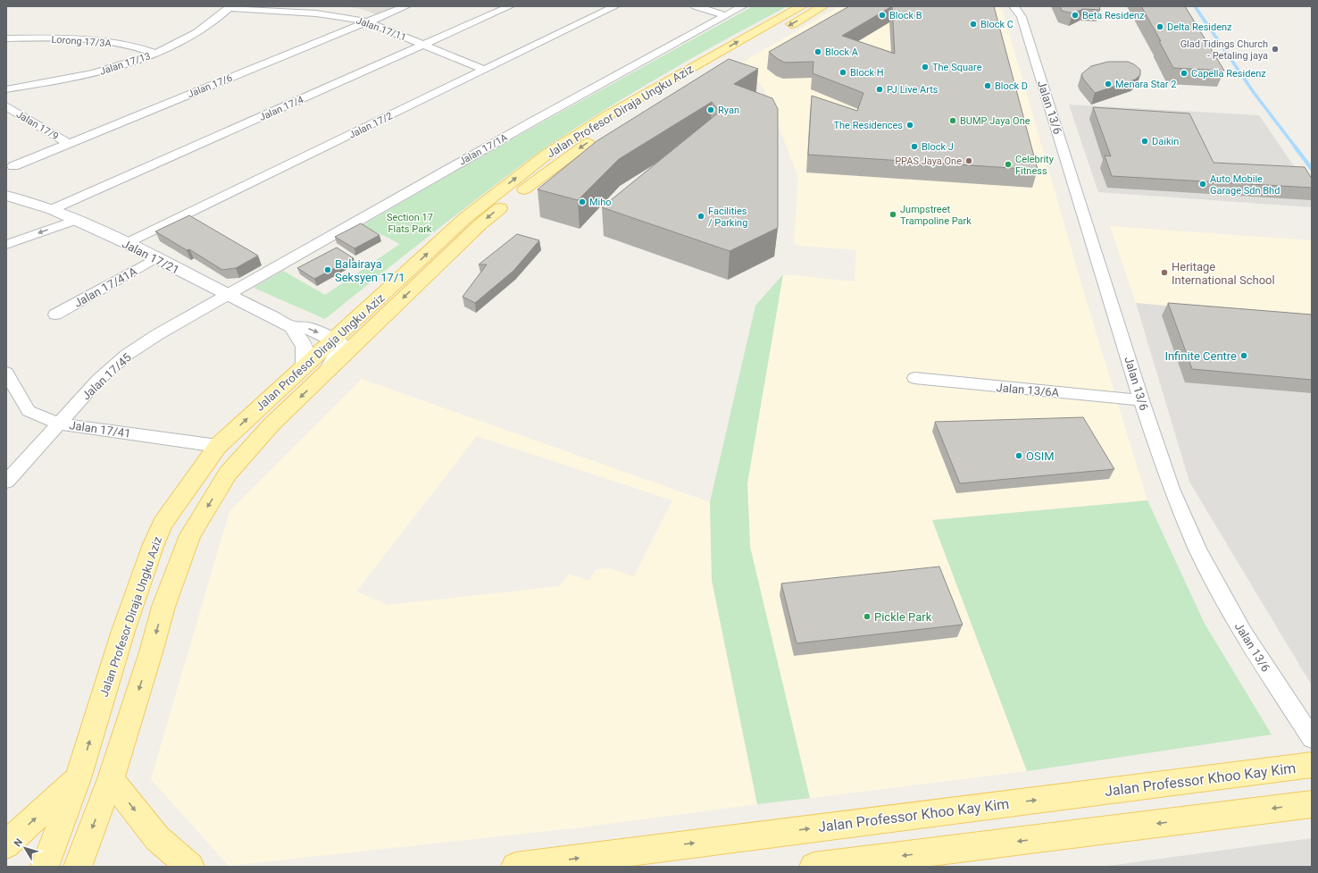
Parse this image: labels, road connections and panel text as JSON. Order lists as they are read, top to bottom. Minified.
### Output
{"streets":{"main road":["Jalan Profesor Diraja Ungku Aziz","Jalan Professor Khoo Kay Kim"],"street":["Jalan 17/11","Lorong 17/3A","Jalan 17/13","Jalan 17/6","Jalan 13/6","Jalan 17/4","Jalan 17/9","Jalan 17/2","Jalan 17/1A","Jalan 17/21","Jalan 17/41A","Jalan 17/45","Jalan 13/6A","Jalan 17/41"]},"crossings":[["Jalan 17/11","Jalan 17/13"],["Jalan 17/11","Jalan 17/6"],["Jalan 17/11","Jalan 17/4"],["Jalan 17/11","Jalan 17/2"],["Lorong 17/3A","Jalan 17/13"],["Jalan 17/6","Jalan 17/9"],["Jalan 13/6","Jalan 13/6A"],["Jalan 17/4","Jalan 17/21"],["Jalan Profesor Diraja Ungku Aziz","Jalan 17/21"],["Jalan Profesor Diraja Ungku Aziz","Jalan 17/41"],["Jalan 17/2","Jalan 17/21"],["Jalan 17/1A","Jalan 17/21"],["Jalan 17/1A","Jalan 17/45"],["Jalan 17/21","Jalan 17/41A"],["Jalan 17/21","Jalan 17/45"],["Jalan 17/45","Jalan 17/41"]],"parks":["Section 17 Flats Park"],"places":["Block B","Beta Residenz","Block C","Delta Residenz","Glad Tidings Church - Petaling jaya","Block A","The Square","Block H","Capella Residenz","Menara Star 2","Block D","PJ Live Arts","Ryan","BUMP Jaya One","The Residences","Daikin","Block J","PPAS Jaya One","Celebrity Fitness","Auto Mobile Garage Sdn Bhd","Miho","Jumpstreet Trampoline Park","Facilities / Parking","Balairaya Seksyen 17/1","Heritage International School","Infinite Centre","OSIM","Pickle Park"],"north":"top left"}
